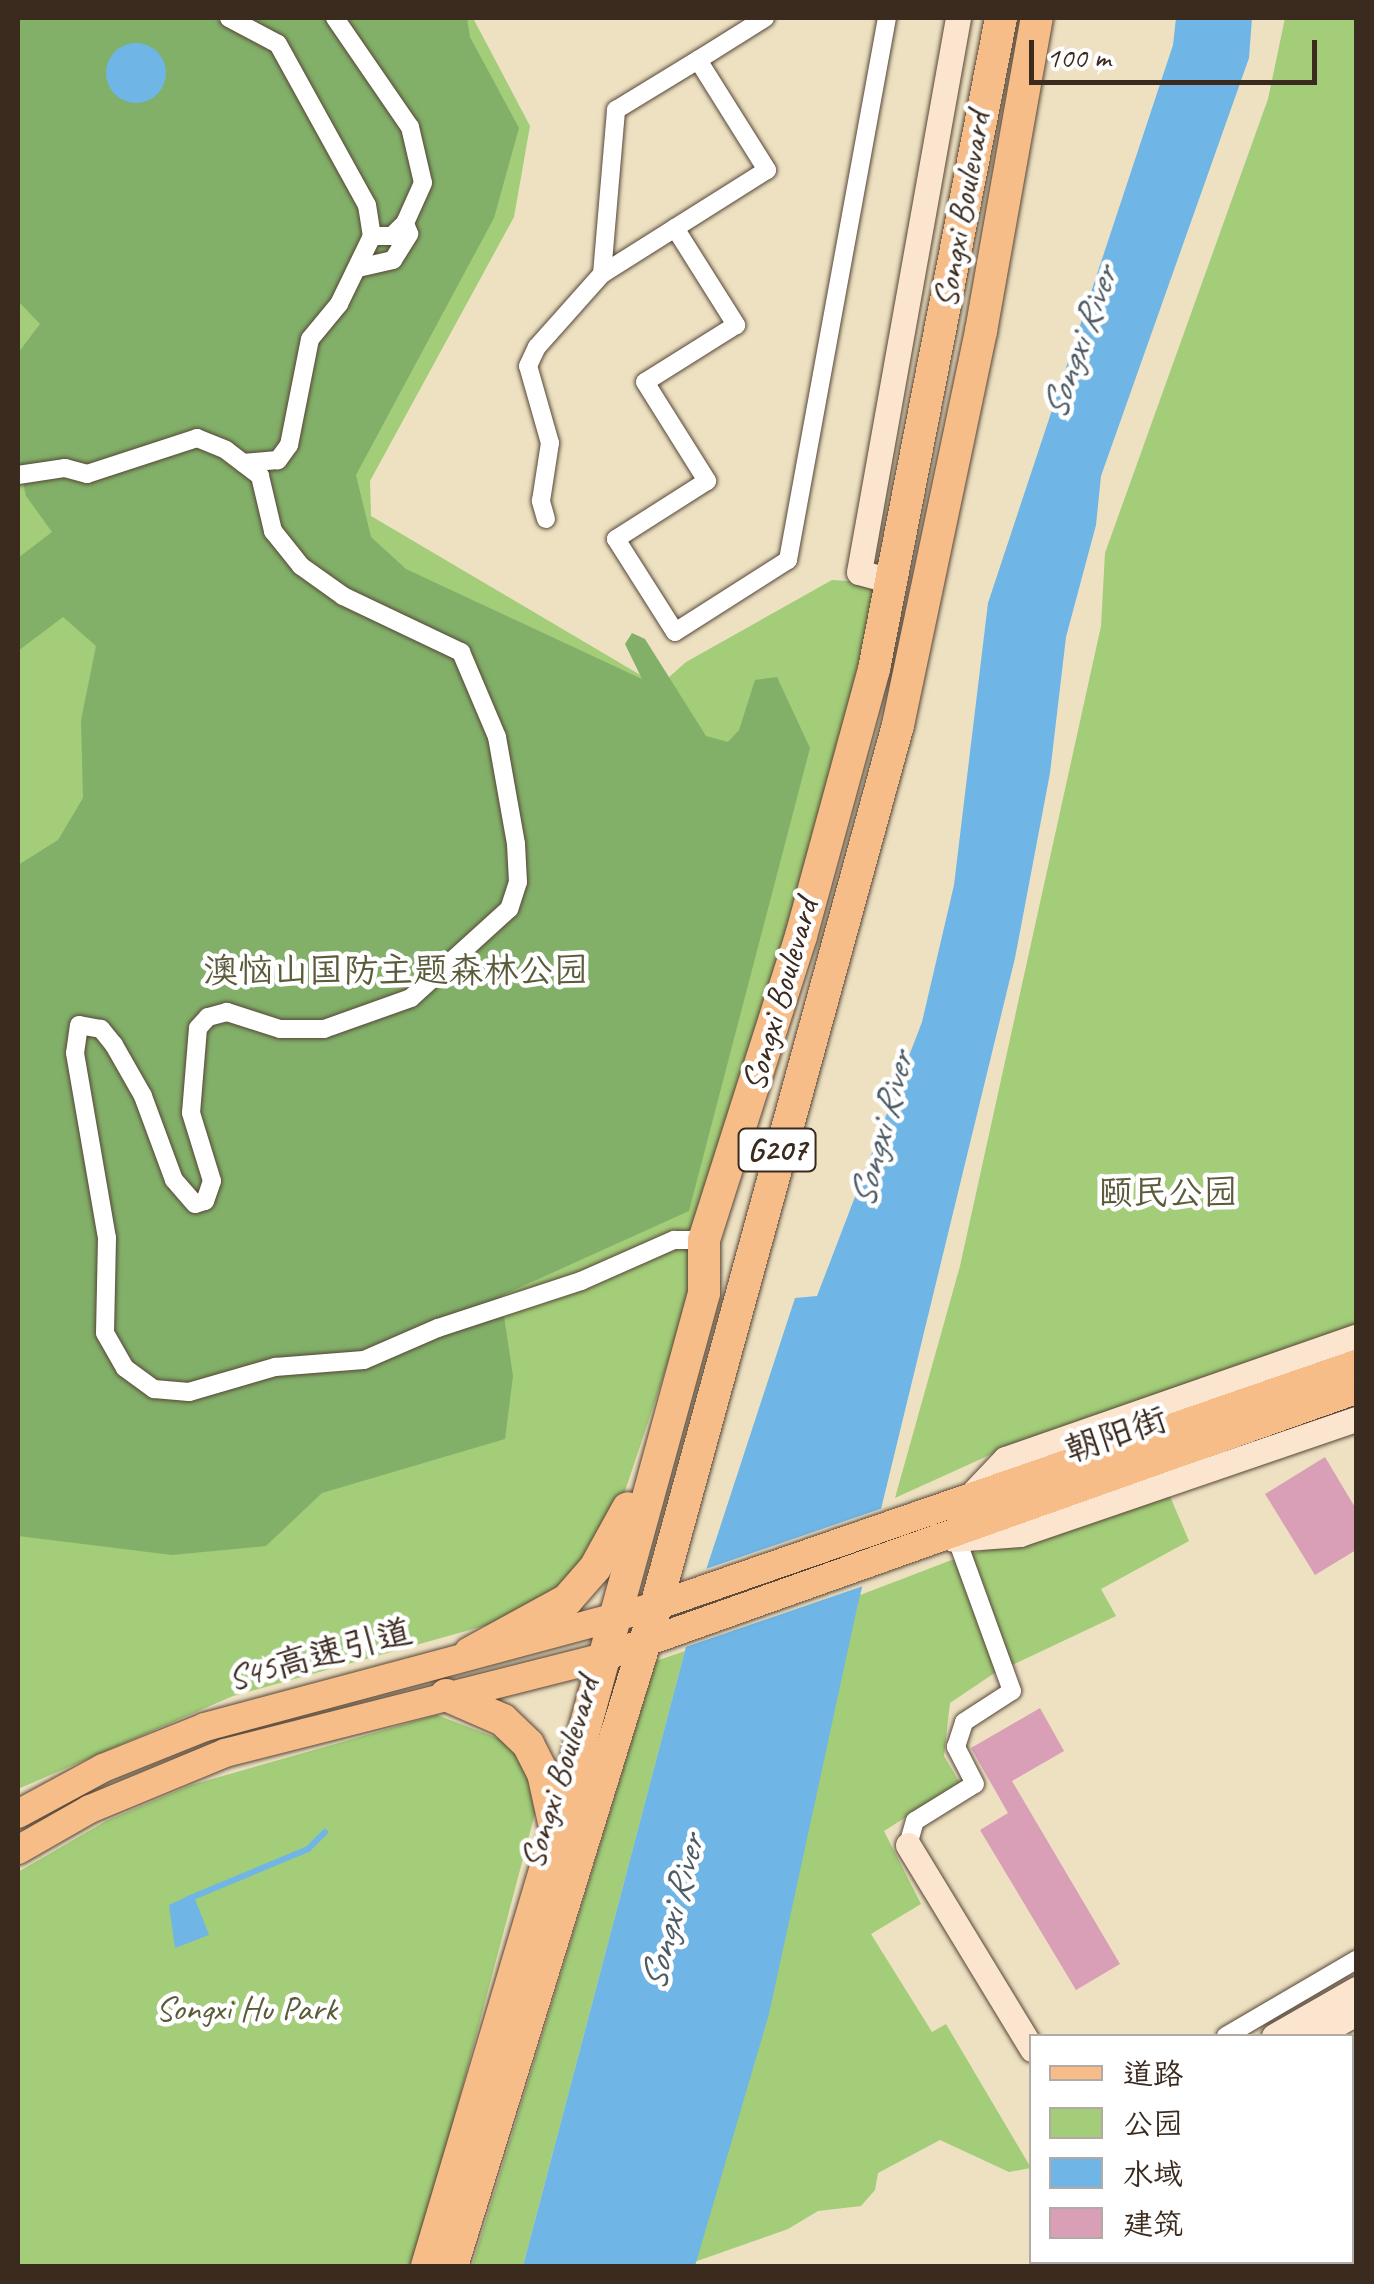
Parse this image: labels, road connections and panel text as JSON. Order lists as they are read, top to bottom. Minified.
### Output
{"streets":{"highway":["Songxi Boulevard","G207"],"main road":["朝阳街","S45高速引道"]},"crossings":[["Songxi Boulevard","朝阳街"],["Songxi Boulevard","S45高速引道"],["朝阳街","S45高速引道"]],"water":["Songxi River"],"parks":["澳恼山国防主题森林公园","颐民公园","Songxi Hu Park"],"legend":["道路","公园","水域","建筑"],"scale_bar":"100 m"}
